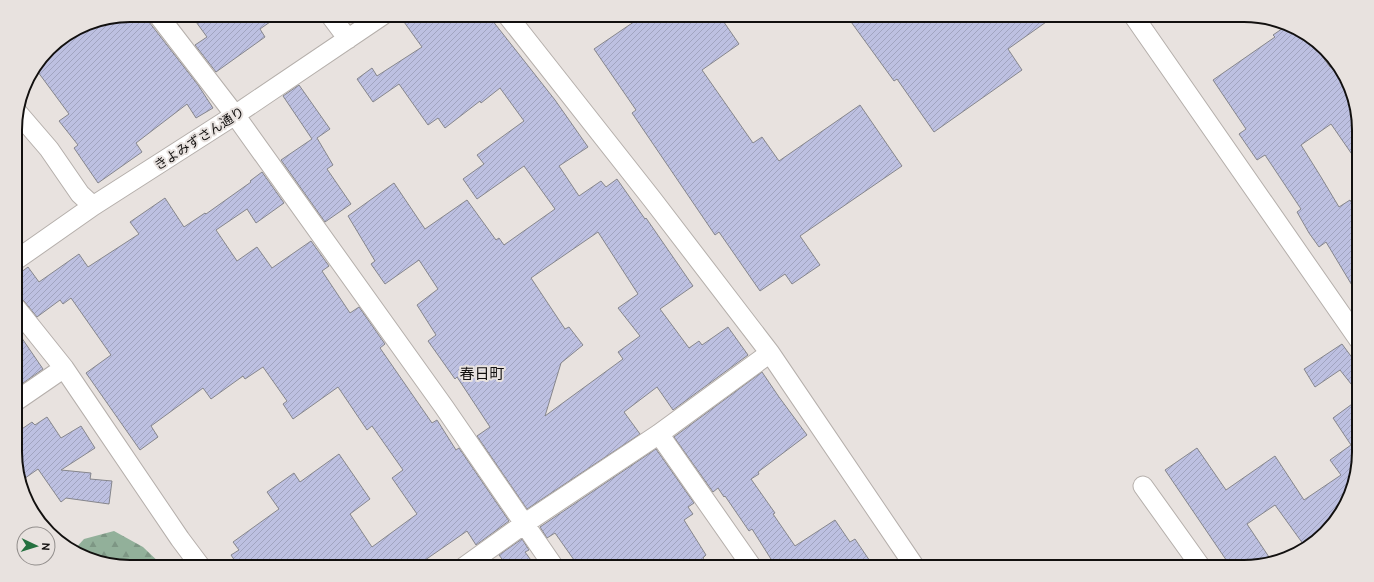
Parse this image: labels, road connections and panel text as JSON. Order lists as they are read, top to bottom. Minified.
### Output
{"streets":{"street":["きよみずさん通り"]},"districts":["春日町"],"north":"right"}
